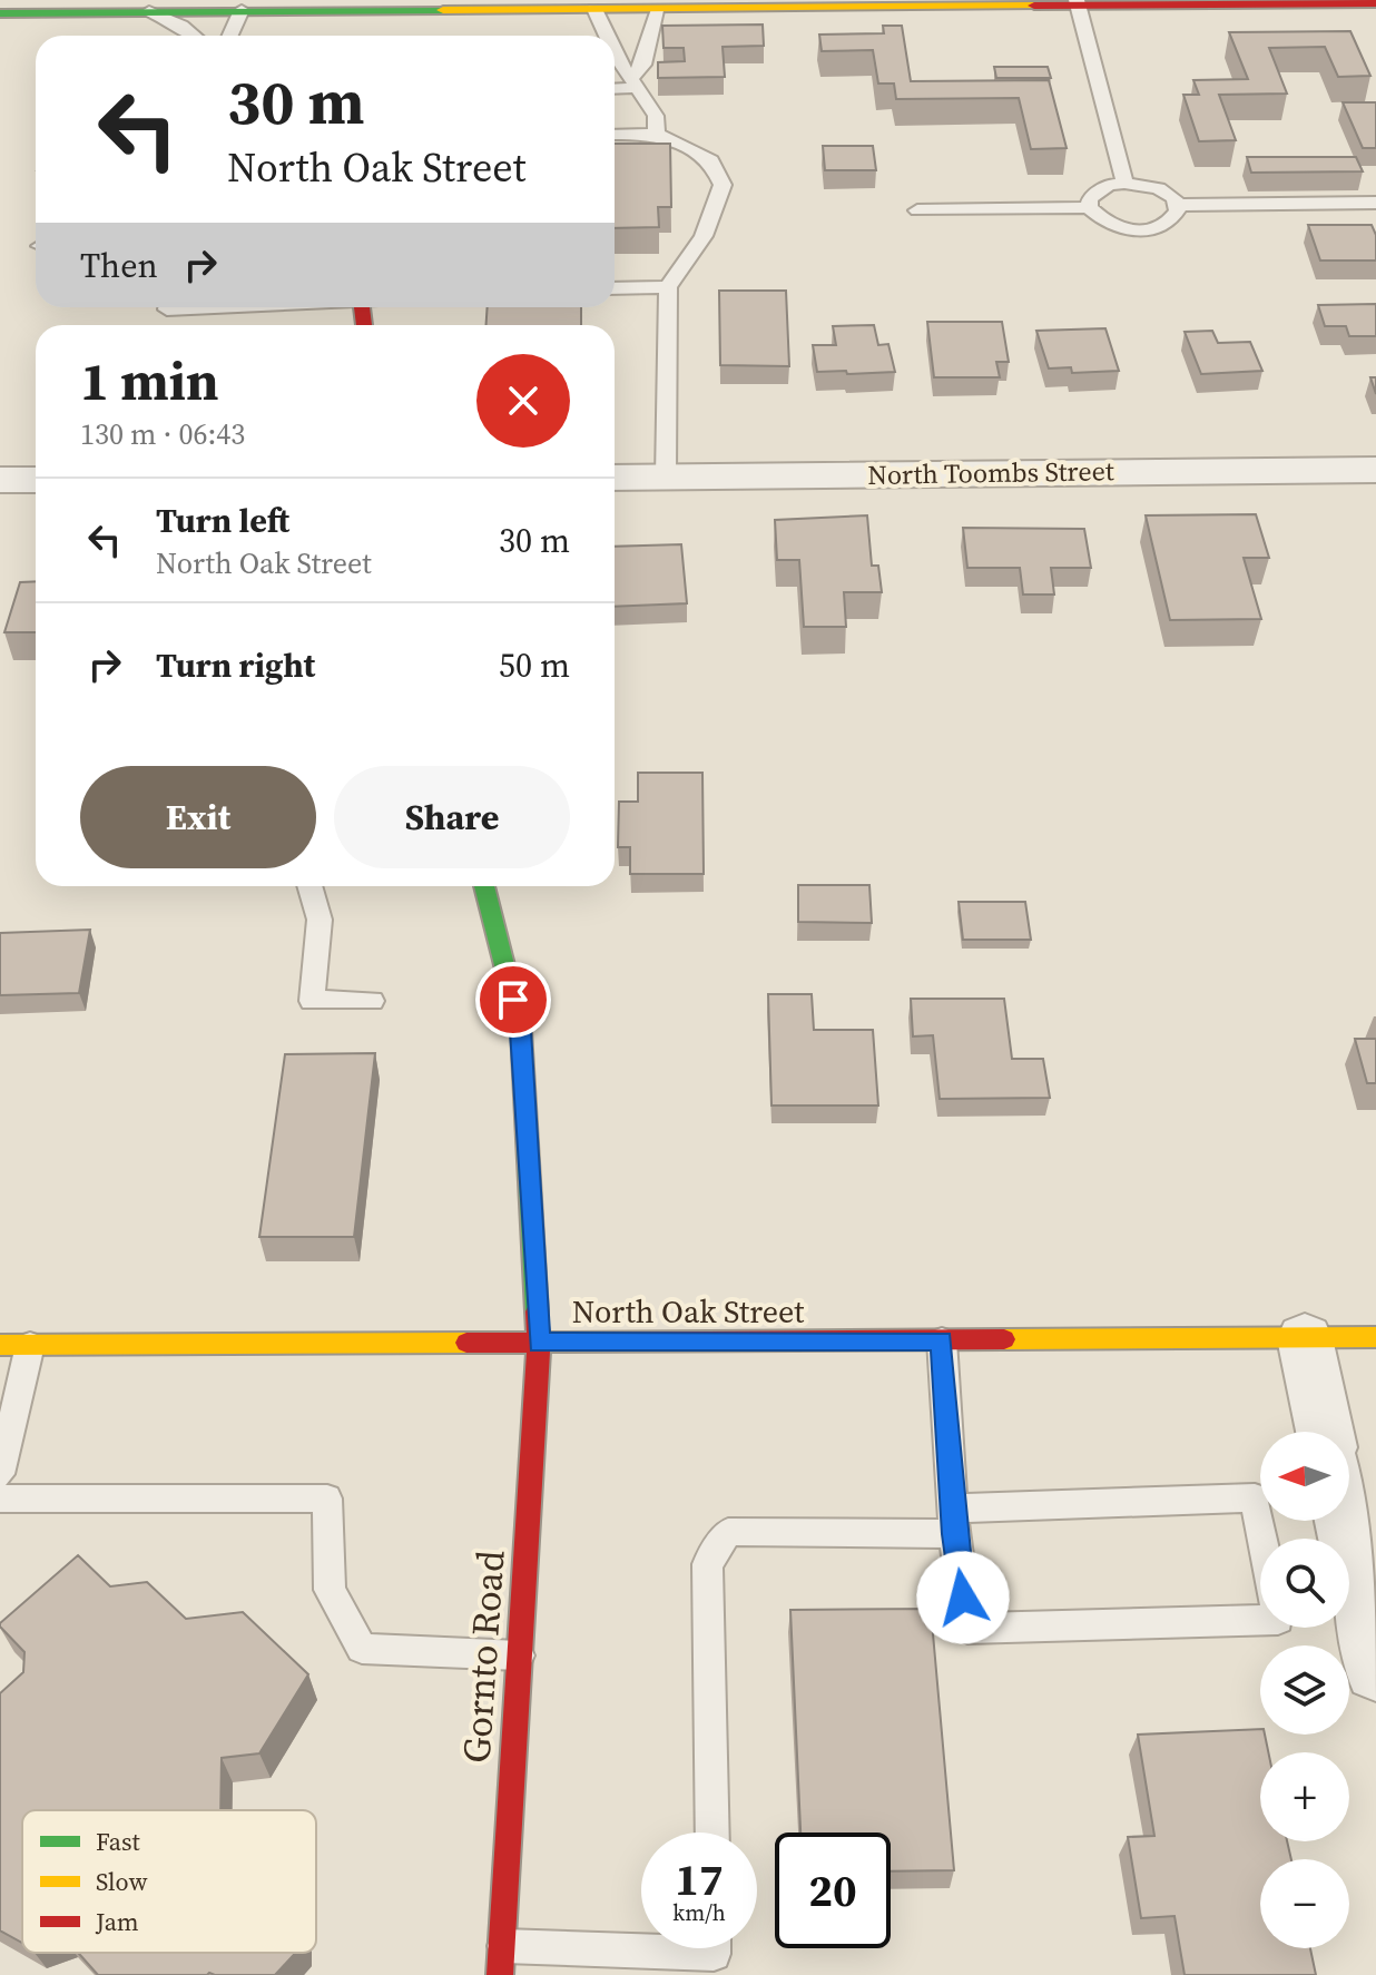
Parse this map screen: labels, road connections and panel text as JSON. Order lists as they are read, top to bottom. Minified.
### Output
{"streets":{"main road":["North Oak Street","Gornto Road"],"street":["North Toombs Street"]},"crossings":[["North Oak Street","Gornto Road"]],"legend":["Fast","Slow","Jam"],"north":"left","page":{"turn":["30 m","North Oak Street"],"then":"Then","heading":["1 min","130 m · 06:43"],"list":[{"name":"Turn left","note":"North Oak Street","value":"30 m"},{"name":"Turn right","value":"50 m"}],"buttons":["Exit","Share"],"map_buttons":["+","−"],"speed":"17 km/h","limit":"20"}}
